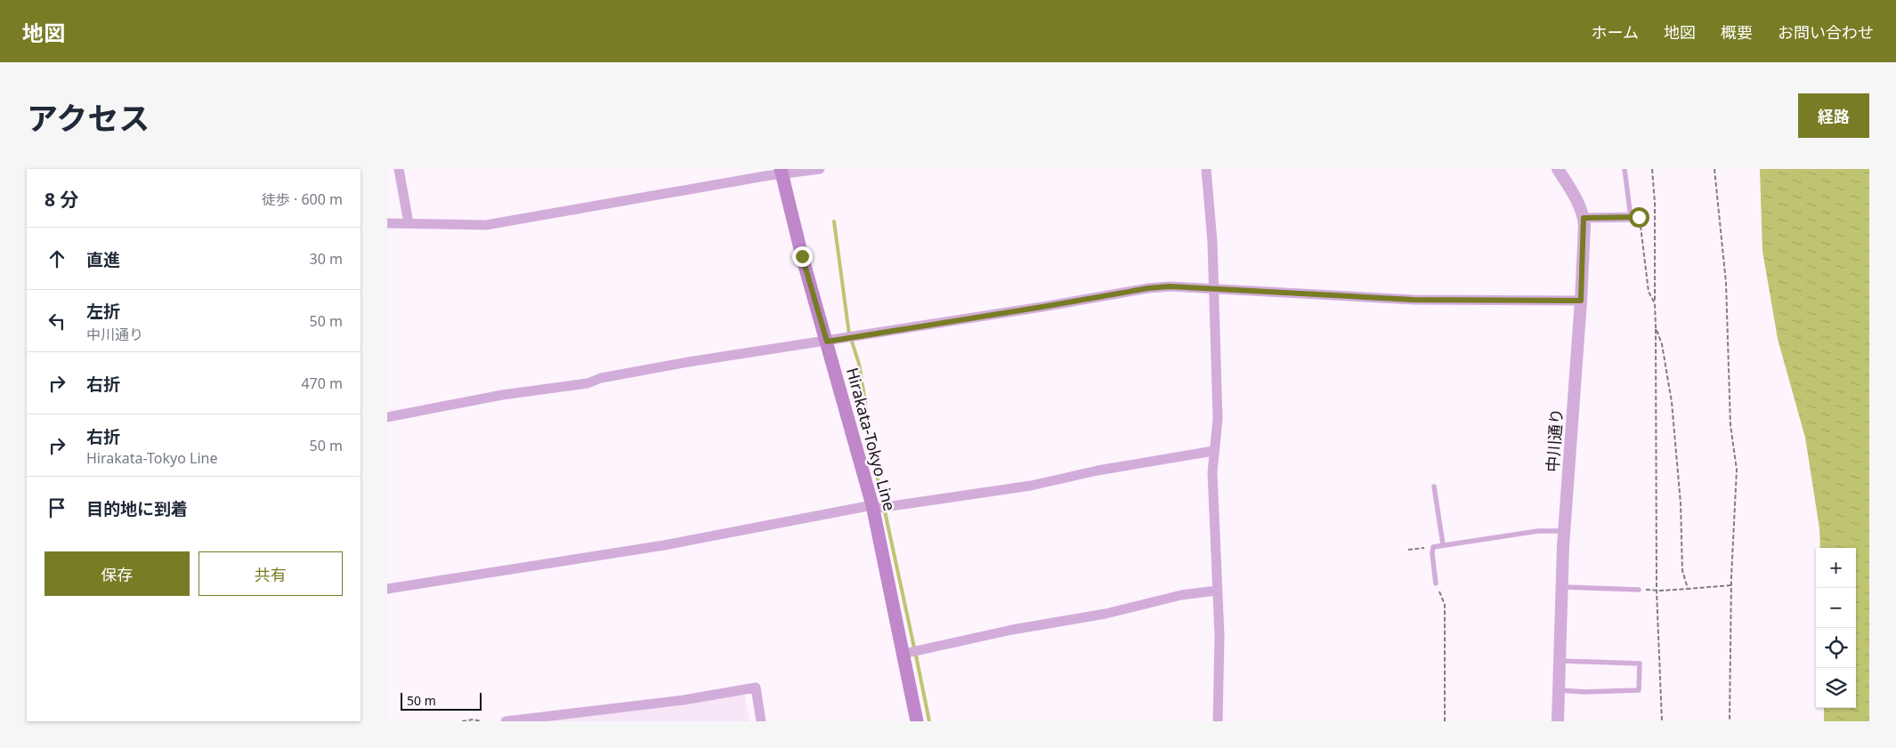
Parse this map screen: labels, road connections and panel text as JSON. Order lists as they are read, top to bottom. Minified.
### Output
{"streets":{"main road":["Hirakata-Tokyo Line"],"street":["中川通り"]},"scale_bar":"50 m","page":{"header":"地図","nav":["ホーム","地図","概要","お問い合わせ"],"title":"アクセス","buttons":["経路",["保存","共有"]],"heading":["8 分","徒歩 · 600 m"],"list":[["直進","30 m"],["左折","中川通り","50 m"],["右折","470 m"],["右折","Hirakata-Tokyo Line","50 m"],"目的地に到着"],"map_buttons":["+","−"],"scale":"50 m"}}
